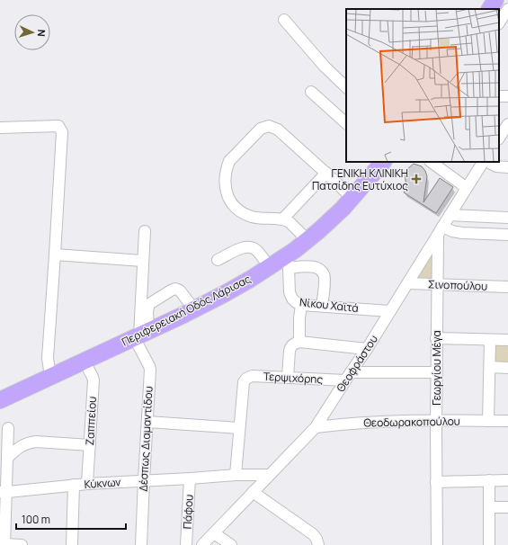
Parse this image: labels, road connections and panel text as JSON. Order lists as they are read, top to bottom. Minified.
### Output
{"streets":{"highway":["Περιφερειακή Οδός Λάρισας"],"street":["Σινοπούλου","Νίκου Χαϊτά","Θεοφράστου","Γεωργίου Μέγα","Τερψιχόρης","Ζαππείου","Θεοδωρακοπούλου","Δέσπως Διαμαντίδου","Κύκνων","Πάφου"]},"crossings":[["Σινοπούλου","Θεοφράστου"],["Σινοπούλου","Γεωργίου Μέγα"],["Νίκου Χαϊτά","Περιφερειακή Οδός Λάρισας"],["Νίκου Χαϊτά","Θεοφράστου"],["Περιφερειακή Οδός Λάρισας","Ζαππείου"],["Περιφερειακή Οδός Λάρισας","Δέσπως Διαμαντίδου"],["Θεοφράστου","Γεωργίου Μέγα"],["Θεοφράστου","Τερψιχόρης"],["Θεοφράστου","Θεοδωρακοπούλου"],["Θεοφράστου","Κύκνων"],["Γεωργίου Μέγα","Τερψιχόρης"],["Γεωργίου Μέγα","Θεοδωρακοπούλου"],["Ζαππείου","Κύκνων"],["Δέσπως Διαμαντίδου","Κύκνων"],["Κύκνων","Πάφου"]],"places":{"health":["ΓΕΝΙΚΗ ΚΛΙΝΙΚΗ Πατσίδης Ευτύχιος"]},"scale_bar":"100 m","north":"right"}
